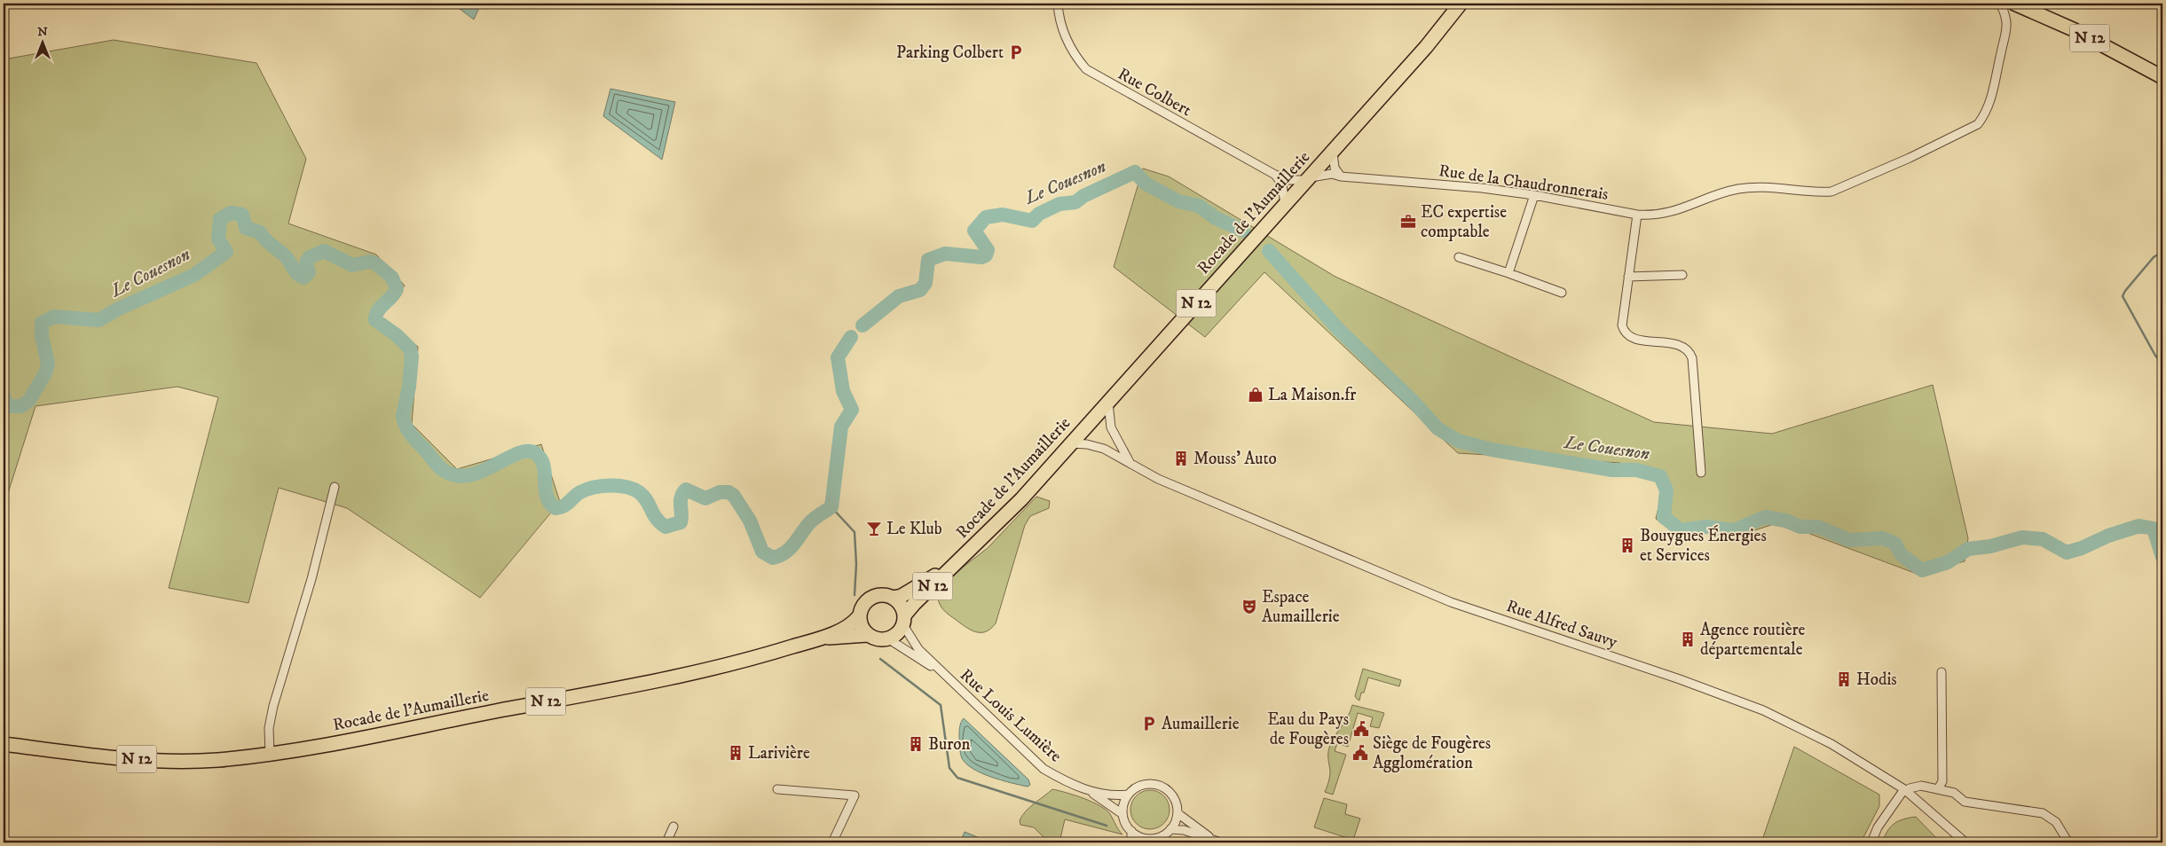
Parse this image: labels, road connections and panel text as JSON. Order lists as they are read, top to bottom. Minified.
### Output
{"streets":{"main road":["N 12","Rocade de l'Aumaillerie"],"street":["Rue Colbert","Rue de la Chaudronnerais","Rue Alfred Sauvy","Rue Louis Lumière"]},"crossings":[["Rue Colbert","Rue de la Chaudronnerais"],["Rue Colbert","Rocade de l'Aumaillerie"],["Rue de la Chaudronnerais","Rocade de l'Aumaillerie"],["Rocade de l'Aumaillerie","Rue Alfred Sauvy"],["Rocade de l'Aumaillerie","Rue Louis Lumière"]],"water":["Le Couesnon"],"places":{"parking":["Parking Colbert","Aumaillerie"],"office":["EC expertise comptable"],"shop":["La Maison.fr"],"building":["Mouss' Auto","Bouygues Énergies et Services","Agence routière départementale","Hodis","Buron","Larivière"],"bar":["Le Klub"],"theatre":["Espace Aumaillerie"],"public building":["Eau du Pays de Fougères","Siège de Fougères Agglomération"]},"north":"top"}
